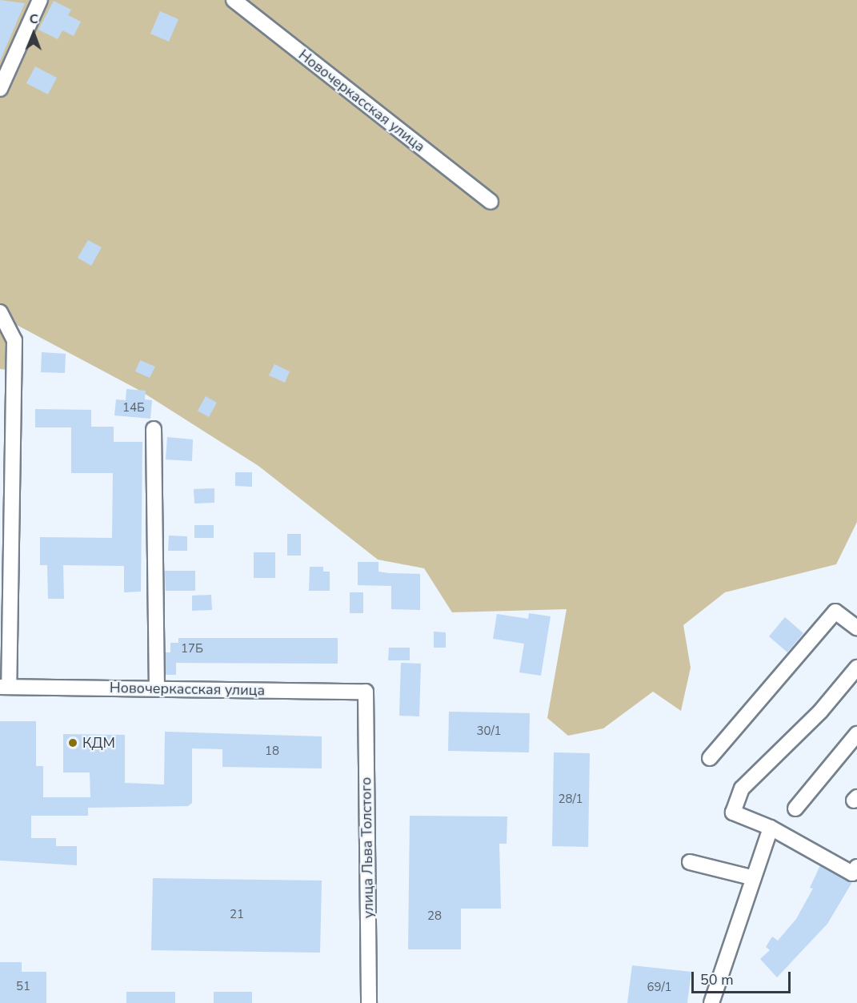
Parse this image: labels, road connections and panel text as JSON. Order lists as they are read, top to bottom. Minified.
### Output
{"streets":{"street":["Новочеркасская улица","улица Льва Толстого"]},"crossings":[["Новочеркасская улица","улица Льва Толстого"]],"places":["КДМ"],"house_numbers":["14Б","17Б","30/1","18","28/1","21","28","51","69/1"],"scale_bar":"50 m","north":"top"}
